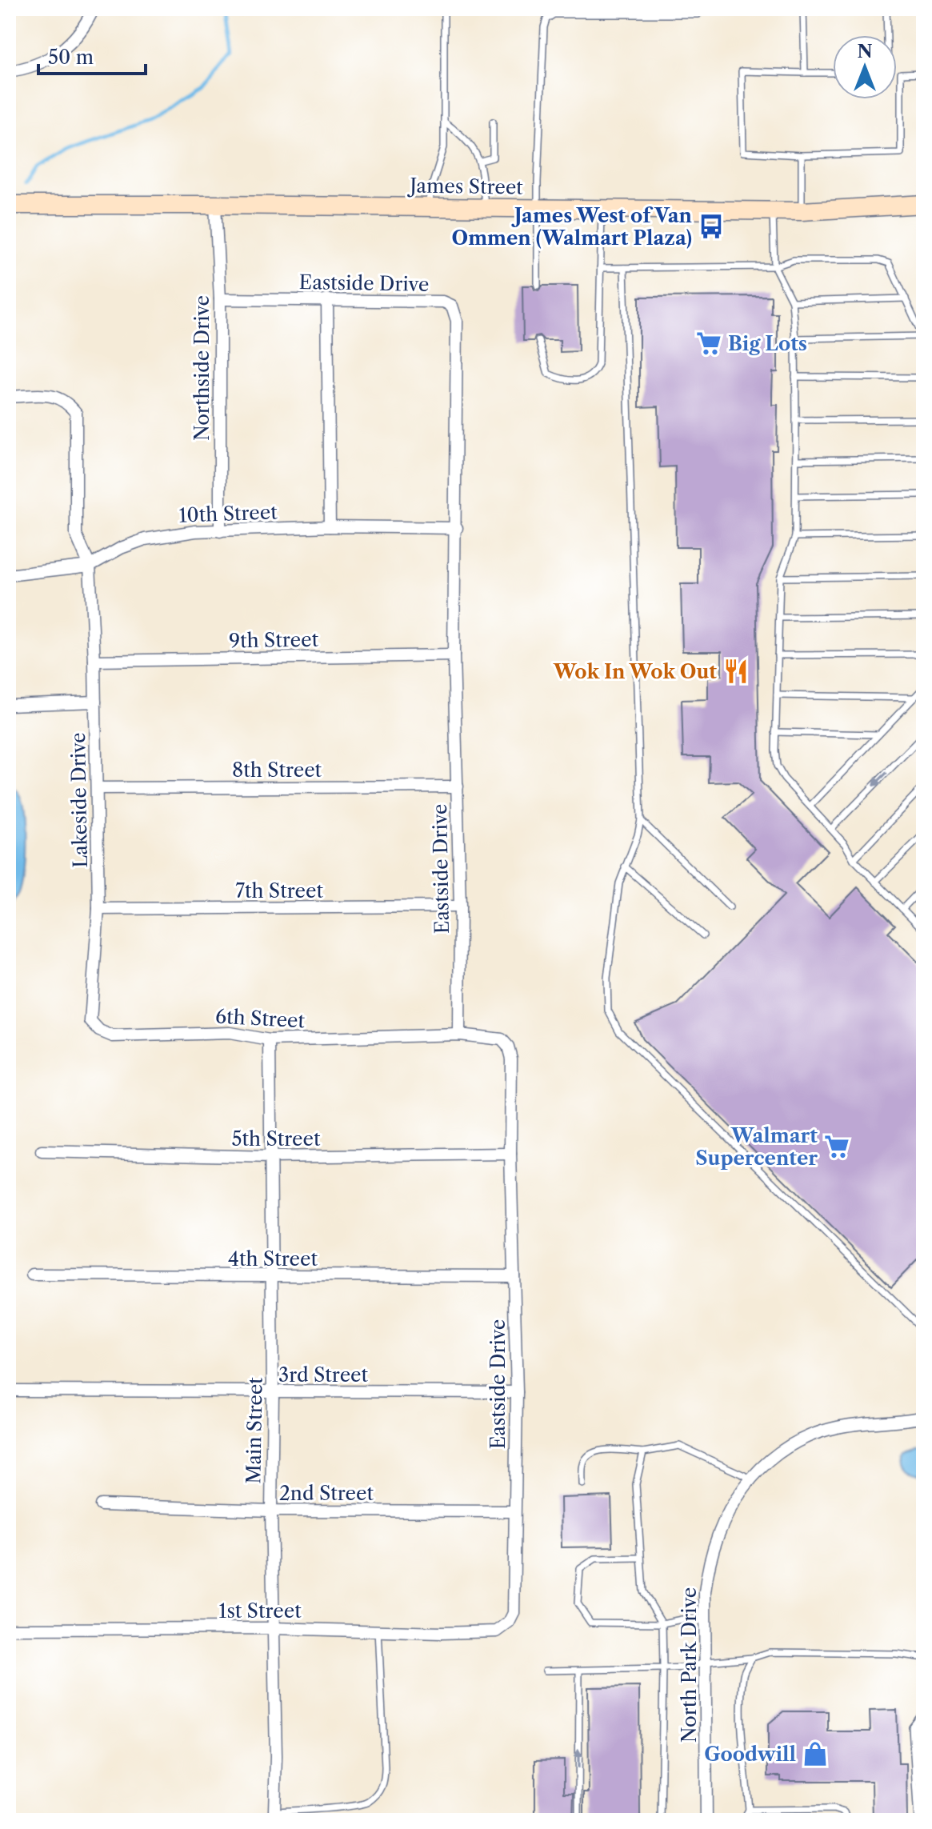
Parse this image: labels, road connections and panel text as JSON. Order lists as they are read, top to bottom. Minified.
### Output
{"streets":{"street":["James Street","Eastside Drive","Northside Drive","10th Street","9th Street","8th Street","Lakeside Drive","7th Street","6th Street","5th Street","4th Street","3rd Street","Main Street","2nd Street","1st Street","North Park Drive"]},"crossings":[["James Street","Northside Drive"],["Eastside Drive","Northside Drive"],["Eastside Drive","10th Street"],["Eastside Drive","9th Street"],["Eastside Drive","8th Street"],["Eastside Drive","7th Street"],["Eastside Drive","6th Street"],["Eastside Drive","5th Street"],["Eastside Drive","4th Street"],["Eastside Drive","3rd Street"],["Eastside Drive","2nd Street"],["Eastside Drive","1st Street"],["Northside Drive","10th Street"],["10th Street","Lakeside Drive"],["9th Street","Lakeside Drive"],["8th Street","Lakeside Drive"],["Lakeside Drive","7th Street"],["Lakeside Drive","6th Street"],["6th Street","Main Street"],["5th Street","Main Street"],["4th Street","Main Street"],["3rd Street","Main Street"],["Main Street","2nd Street"],["Main Street","1st Street"]],"places":{"bus stop":["James West of Van Ommen (Walmart Plaza)"],"supermarket":["Big Lots","Walmart Supercenter"],"restaurant":["Wok In Wok Out"],"shop":["Goodwill"]},"scale_bar":"50 m","north":"top"}
